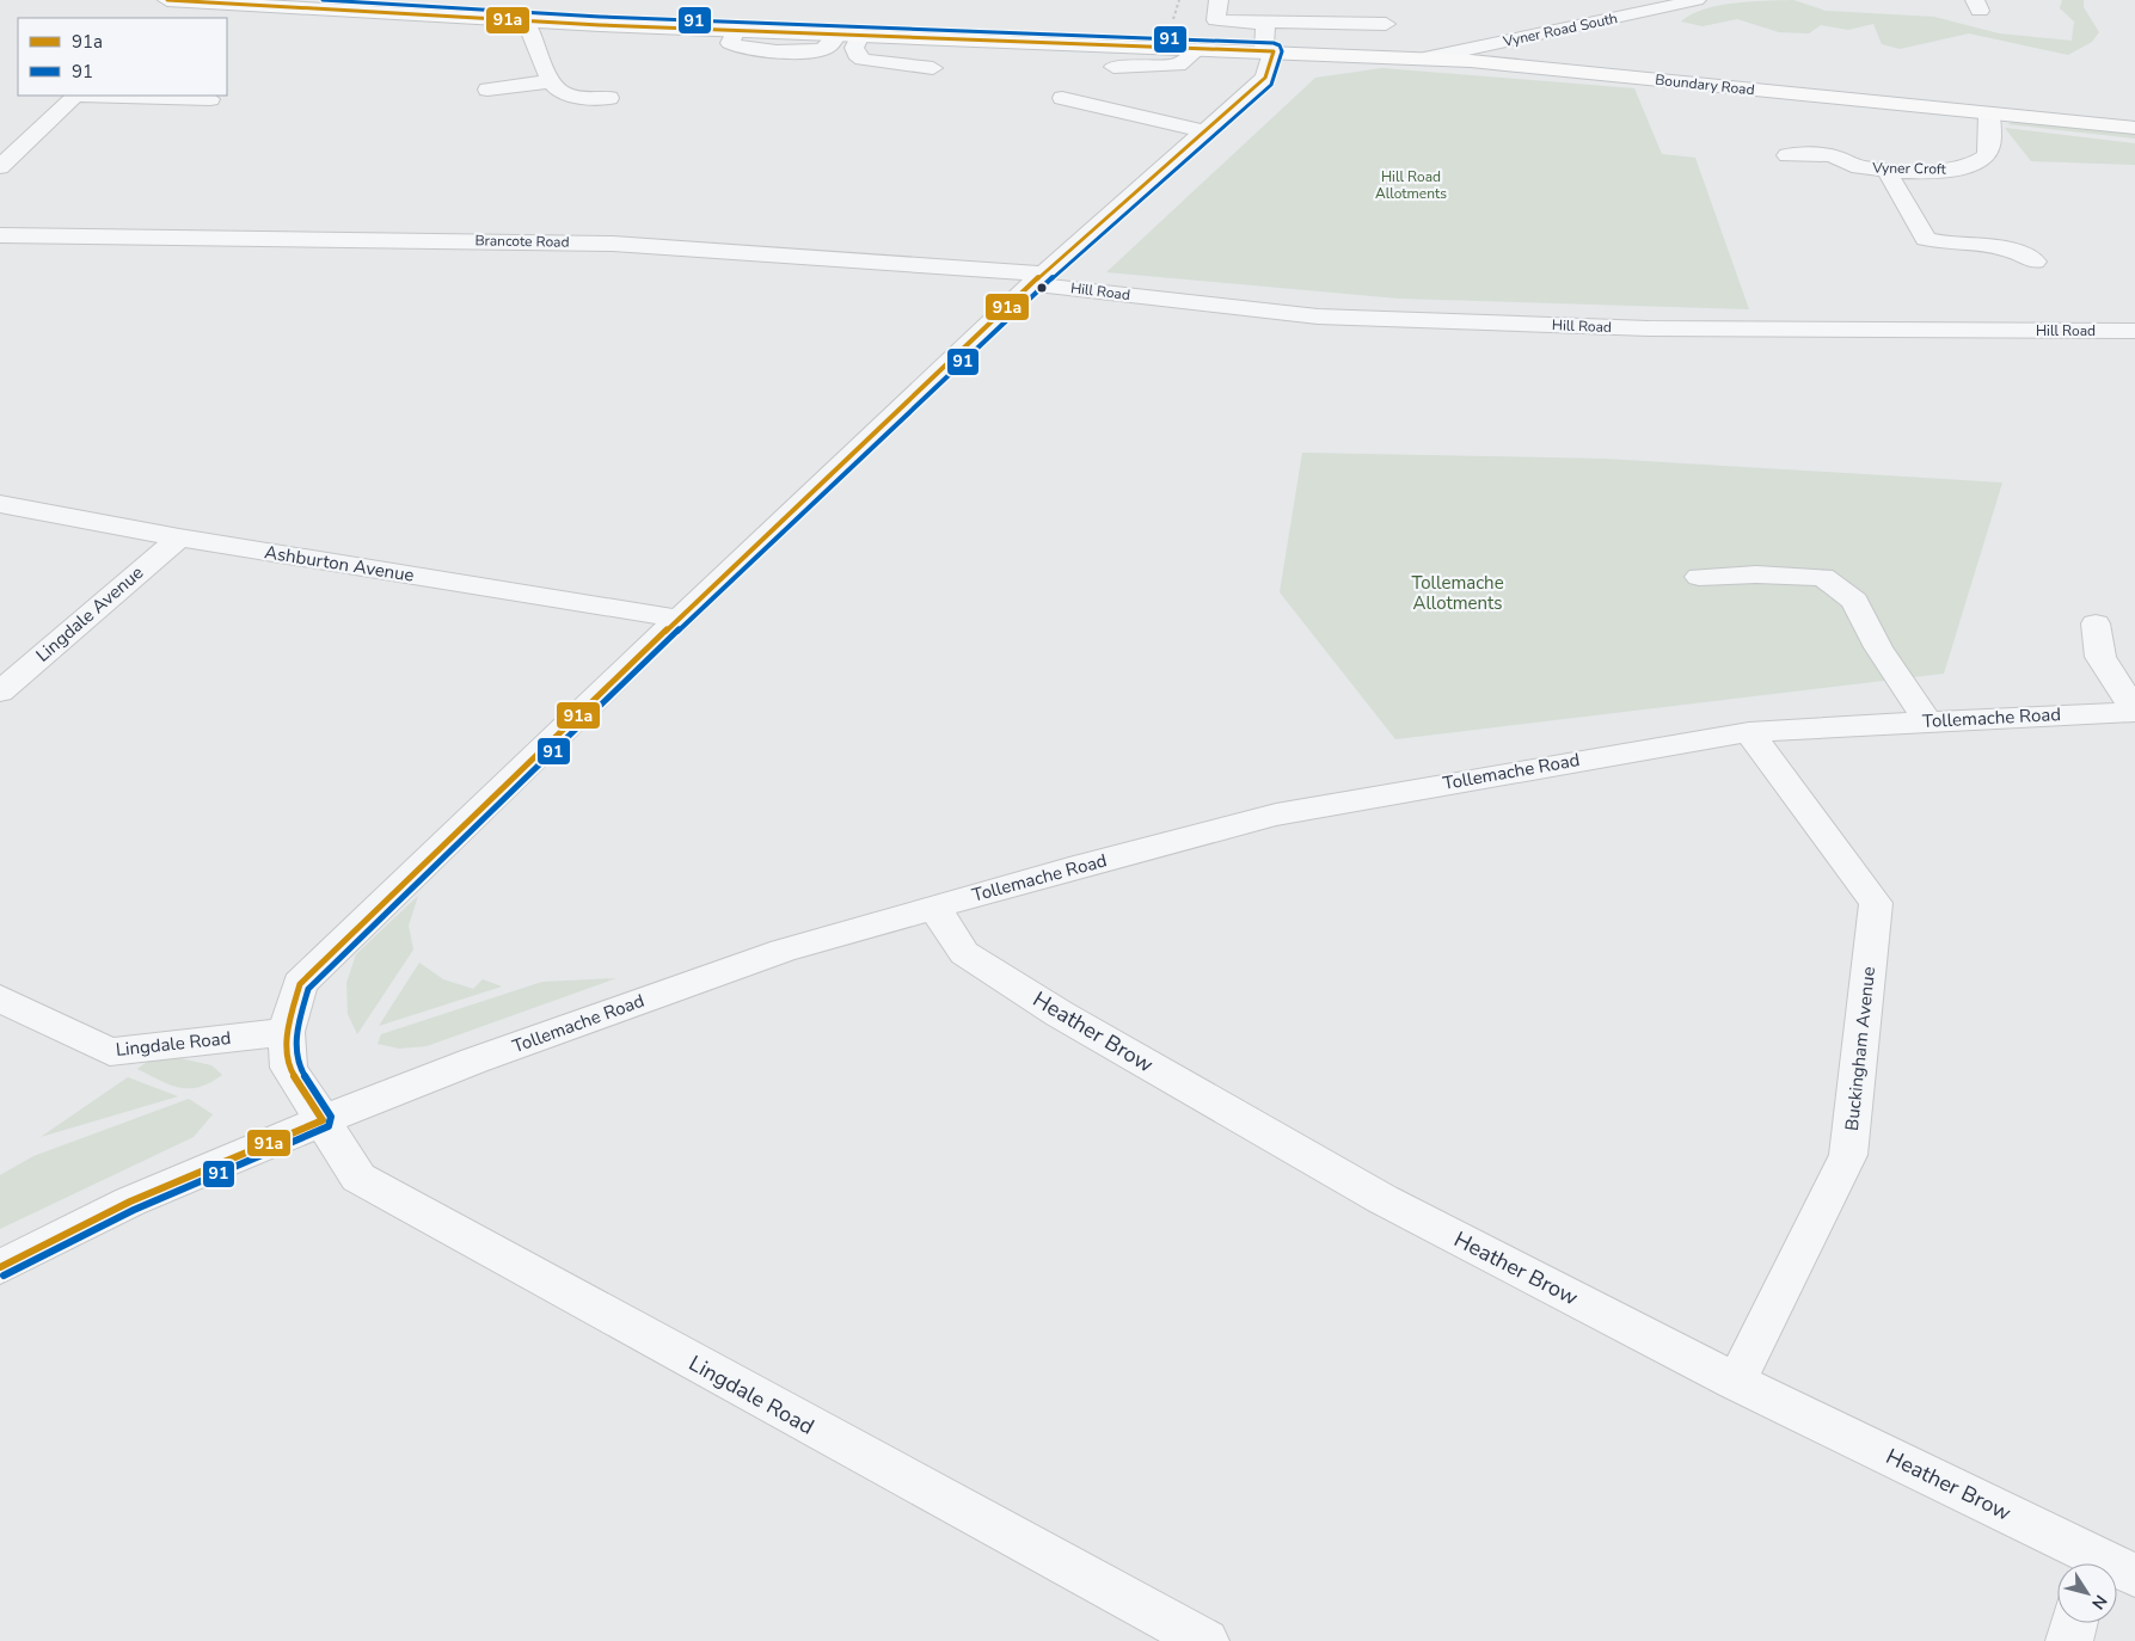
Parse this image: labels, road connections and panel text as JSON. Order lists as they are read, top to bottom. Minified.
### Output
{"streets":{"main road":["Boundary Road"],"street":["Vyner Road South","Vyner Croft","Brancote Road","Hill Road","Ashburton Avenue","Lingdale Avenue","Tollemache Road","Heather Brow","Lingdale Road","Buckingham Avenue"]},"crossings":[["Vyner Road South","Boundary Road"],["Boundary Road","Vyner Croft"],["Boundary Road","Lingdale Road"],["Brancote Road","Hill Road"],["Brancote Road","Lingdale Road"],["Hill Road","Lingdale Road"],["Ashburton Avenue","Lingdale Avenue"],["Ashburton Avenue","Lingdale Road"],["Tollemache Road","Heather Brow"],["Tollemache Road","Lingdale Road"],["Tollemache Road","Buckingham Avenue"],["Heather Brow","Buckingham Avenue"]],"parks":["Hill Road Allotments","Tollemache Allotments"],"lines":["transit line 91a","transit line 91"],"legend":["91a","91"],"north":"bottom right"}
